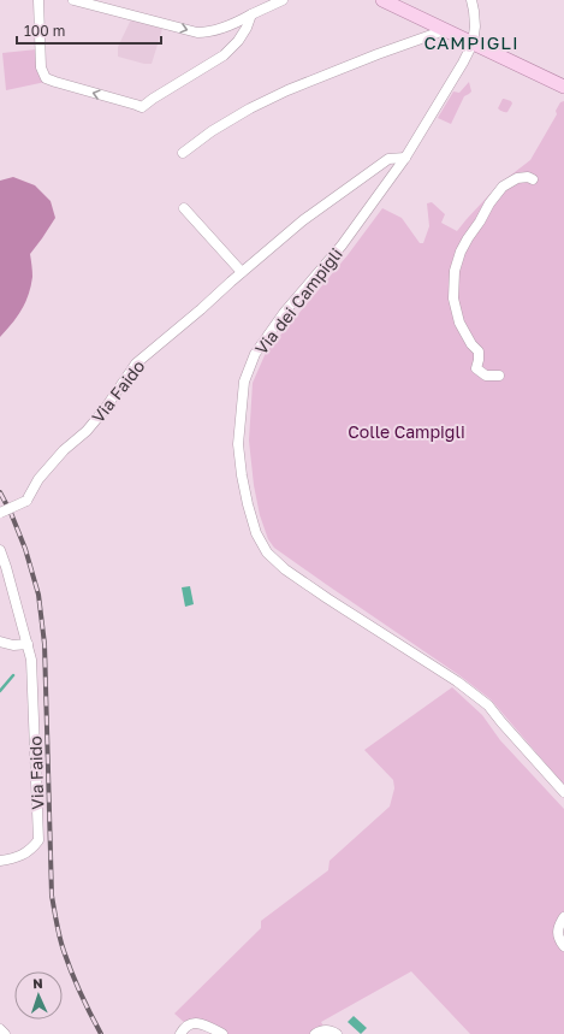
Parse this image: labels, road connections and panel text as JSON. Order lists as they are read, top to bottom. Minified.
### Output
{"streets":{"street":["Via dei Campigli","Via Faido"]},"crossings":[["Via dei Campigli","Via Faido"]],"districts":["CAMPIGLI"],"parks":["Colle Campigli"],"scale_bar":"100 m","north":"top"}
